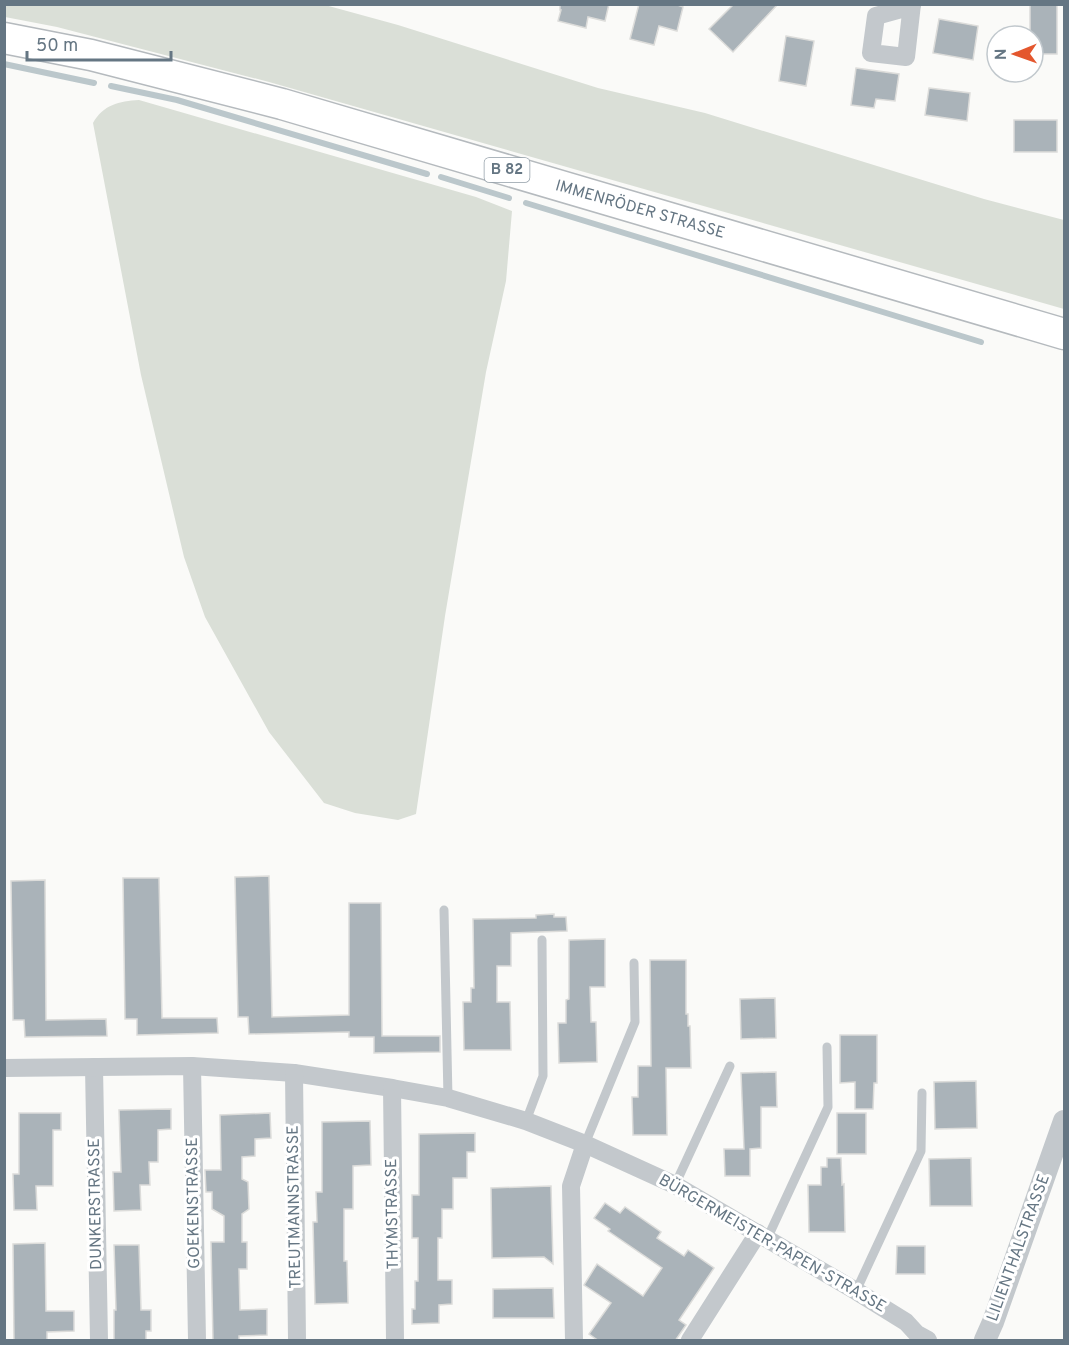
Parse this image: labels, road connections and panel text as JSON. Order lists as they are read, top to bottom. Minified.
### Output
{"streets":{"main road":["B 82","IMMENRÖDER STRASSE"],"street":["GOEKENSTRASSE","DUNKERSTRASSE","TREUTMANNSTRASSE","THYMSTRASSE","BÜRGERMEISTER-PAPEN-STRASSE","LILIENTHALSTRASSE"]},"crossings":[["GOEKENSTRASSE","BÜRGERMEISTER-PAPEN-STRASSE"],["DUNKERSTRASSE","BÜRGERMEISTER-PAPEN-STRASSE"],["TREUTMANNSTRASSE","BÜRGERMEISTER-PAPEN-STRASSE"],["THYMSTRASSE","BÜRGERMEISTER-PAPEN-STRASSE"]],"scale_bar":"50 m","north":"left"}
